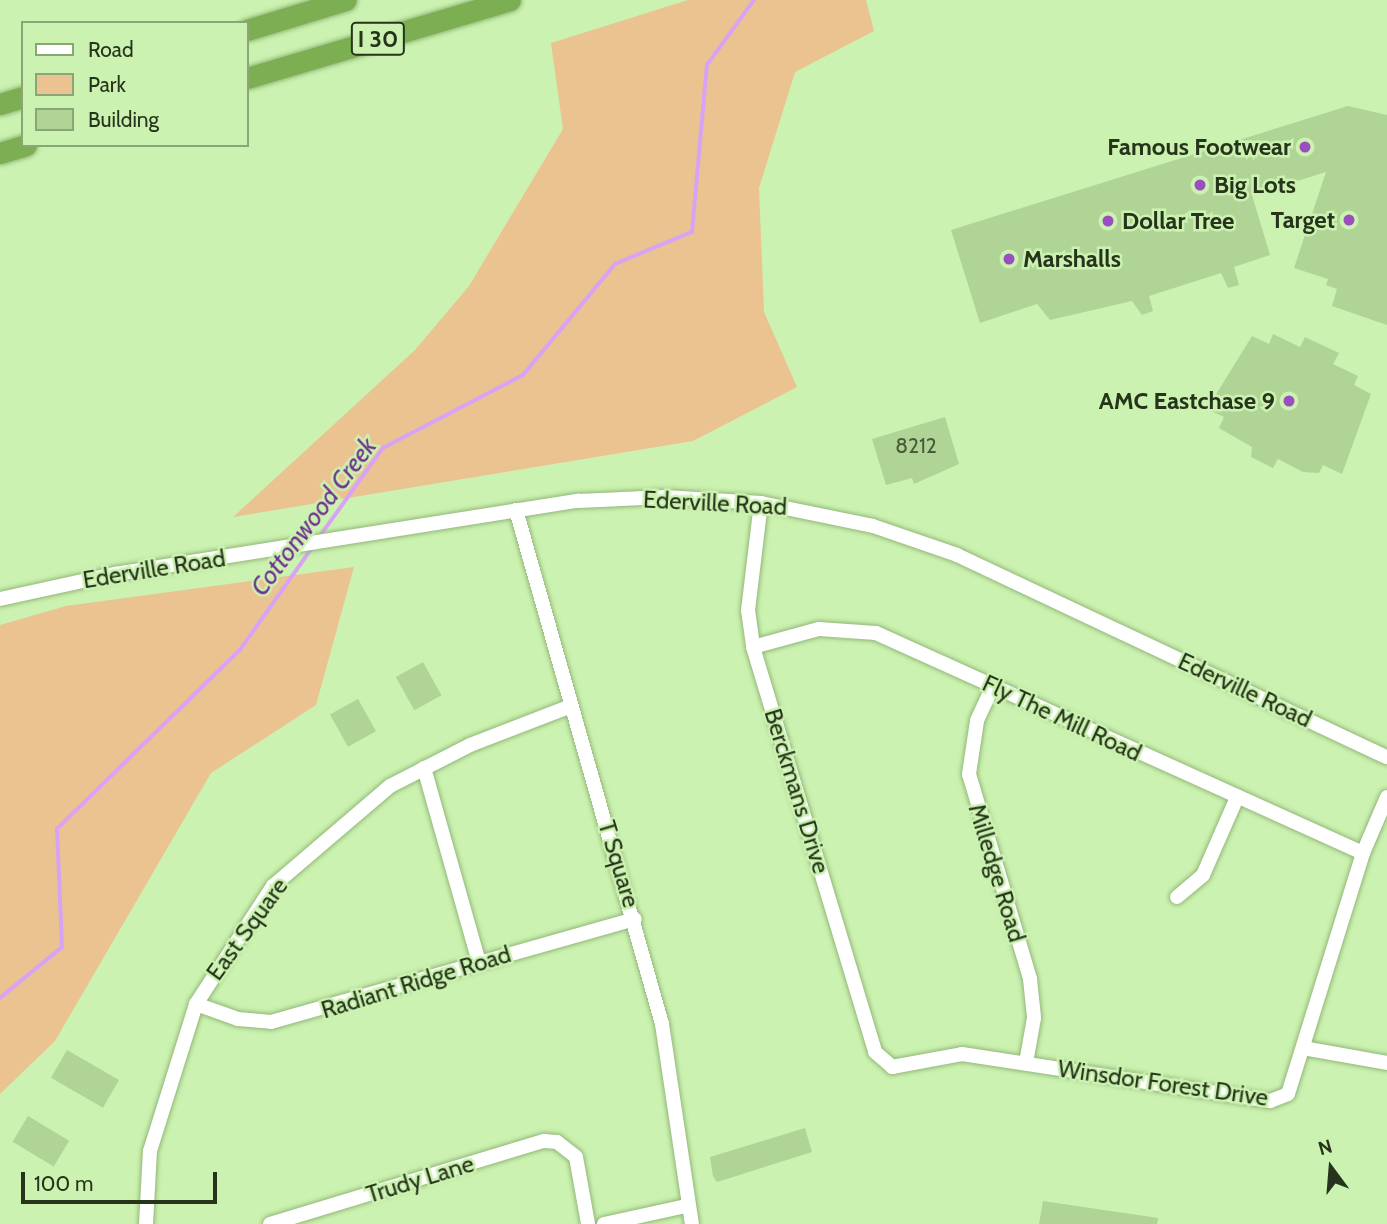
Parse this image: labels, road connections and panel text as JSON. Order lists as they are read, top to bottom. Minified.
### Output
{"streets":{"highway":["I 30"],"street":["Ederville Road","Fly The Mill Road","Berckmans Drive","T Square","Milledge Road","East Square","Radiant Ridge Road","Winsdor Forest Drive","Trudy Lane"]},"crossings":[["Ederville Road","Berckmans Drive"],["Ederville Road","T Square"],["Fly The Mill Road","Berckmans Drive"],["Fly The Mill Road","Milledge Road"],["Fly The Mill Road","Winsdor Forest Drive"],["Berckmans Drive","Winsdor Forest Drive"],["T Square","East Square"],["T Square","Radiant Ridge Road"],["Milledge Road","Winsdor Forest Drive"],["East Square","Radiant Ridge Road"]],"water":["Cottonwood Creek"],"places":["Famous Footwear","Big Lots","Target","Dollar Tree","Marshalls","AMC Eastchase 9"],"house_numbers":["8212"],"legend":["Road","Park","Building"],"scale_bar":"100 m","north":"top"}
